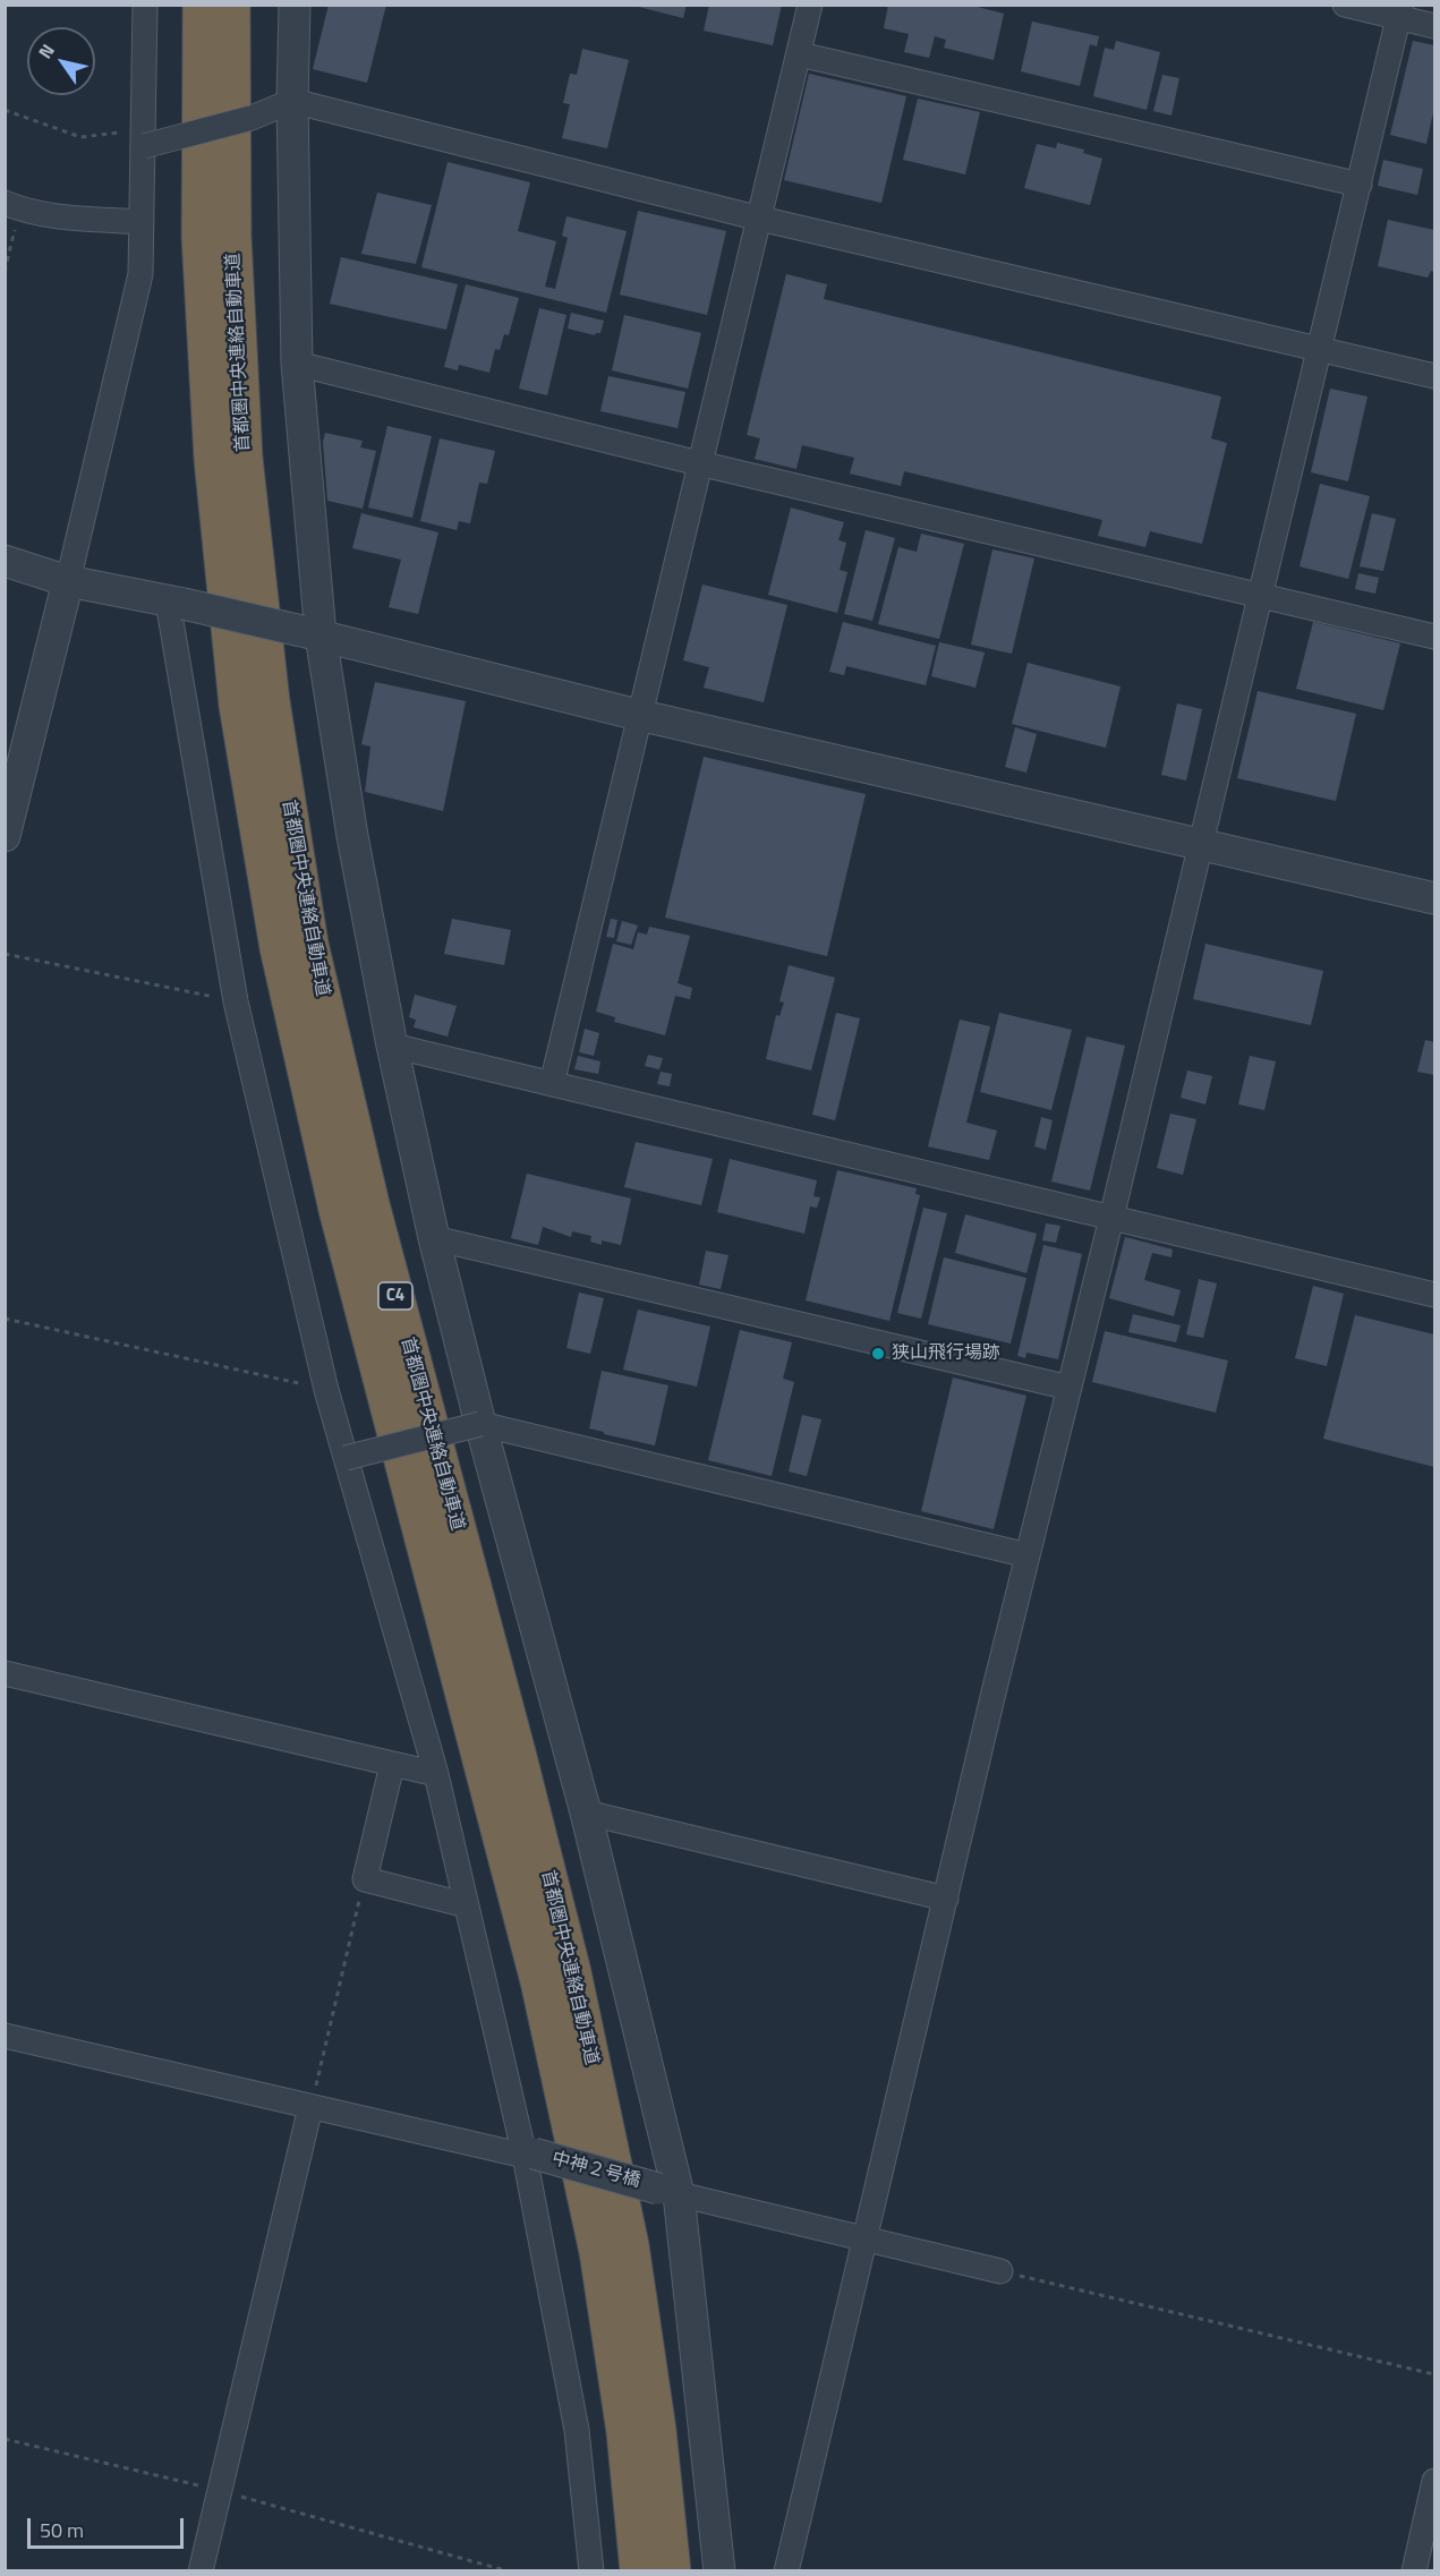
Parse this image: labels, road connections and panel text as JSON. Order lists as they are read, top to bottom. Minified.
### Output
{"streets":{"highway":["首都圏中央連絡自動車道","C4"],"street":["中神２号橋"]},"places":["狭山飛行場跡"],"scale_bar":"50 m","north":"top left"}
